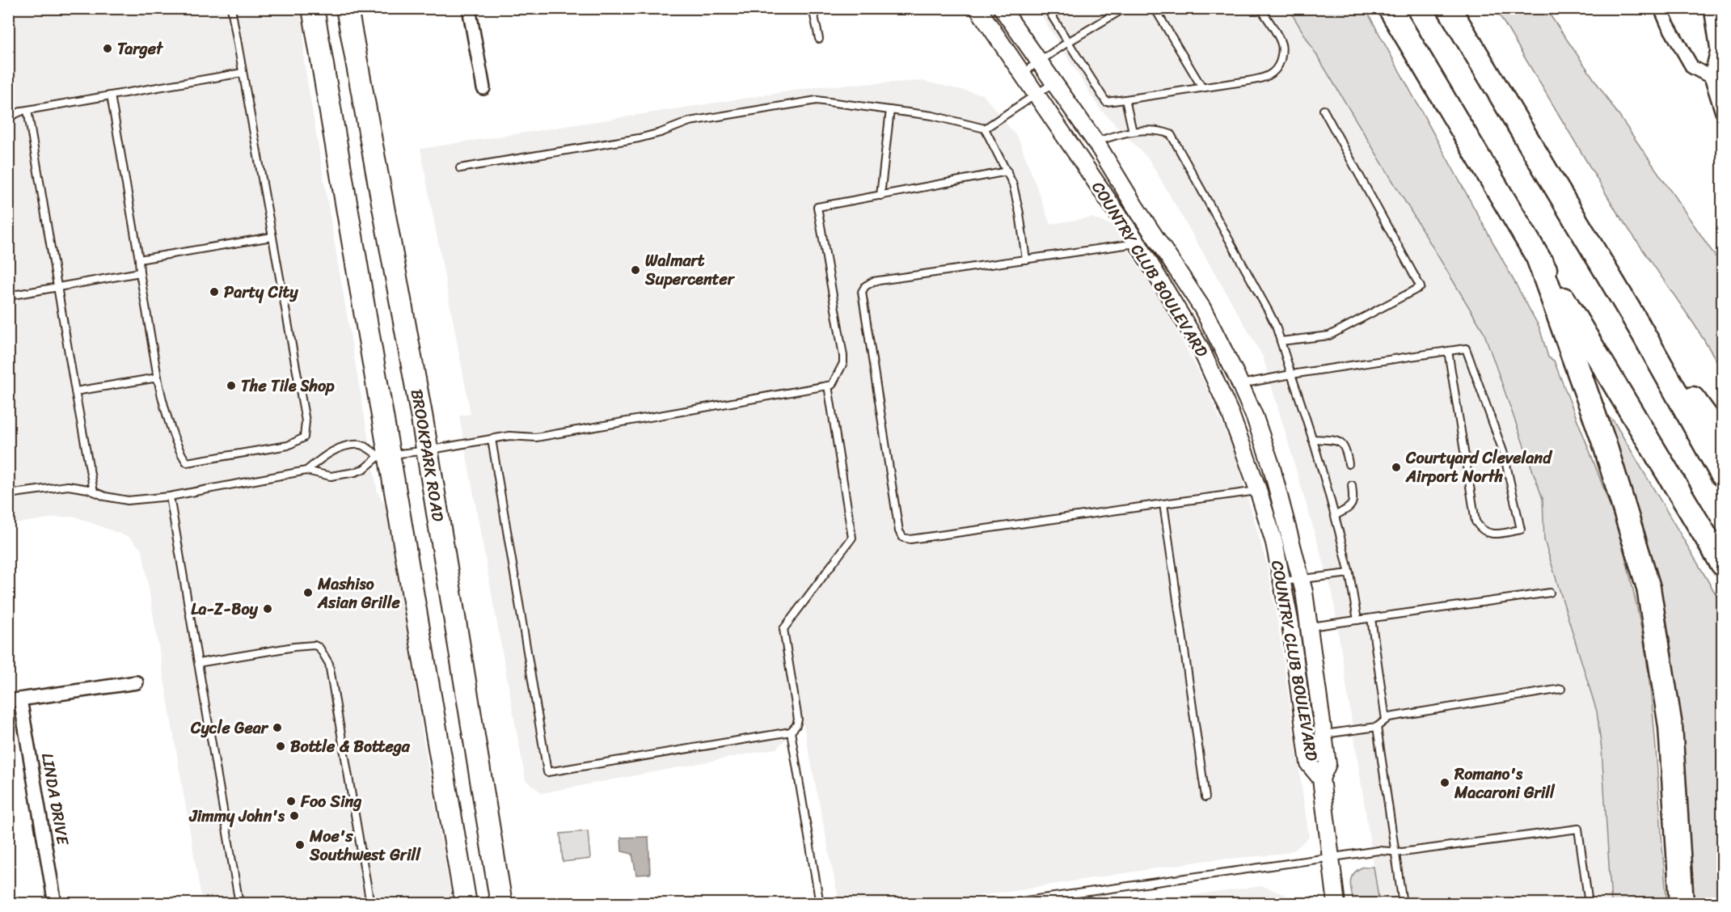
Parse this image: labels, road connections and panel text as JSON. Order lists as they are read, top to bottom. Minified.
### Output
{"streets":{"main road":["BROOKPARK ROAD"],"street":["COUNTRY CLUB BOULEVARD","LINDA DRIVE"]},"places":["Target","Walmart Supercenter","Party City","The Tile Shop","Courtyard Cleveland Airport North","Mashiso Asian Grille","La-Z-Boy","Cycle Gear","Bottle & Bottega","Romano's Macaroni Grill","Foo Sing","Jimmy John's","Moe's Southwest Grill"]}
